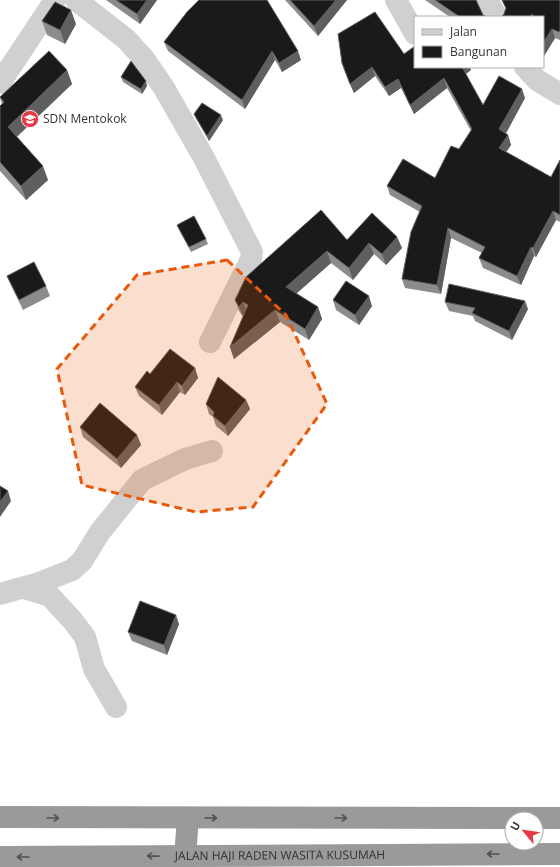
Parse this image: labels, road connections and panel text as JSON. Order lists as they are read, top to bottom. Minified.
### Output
{"streets":{"highway":["JALAN HAJI RADEN WASITA KUSUMAH"]},"places":{"school or university":["SDN Mentokok"]},"legend":["Jalan","Bangunan"],"north":"top left"}
